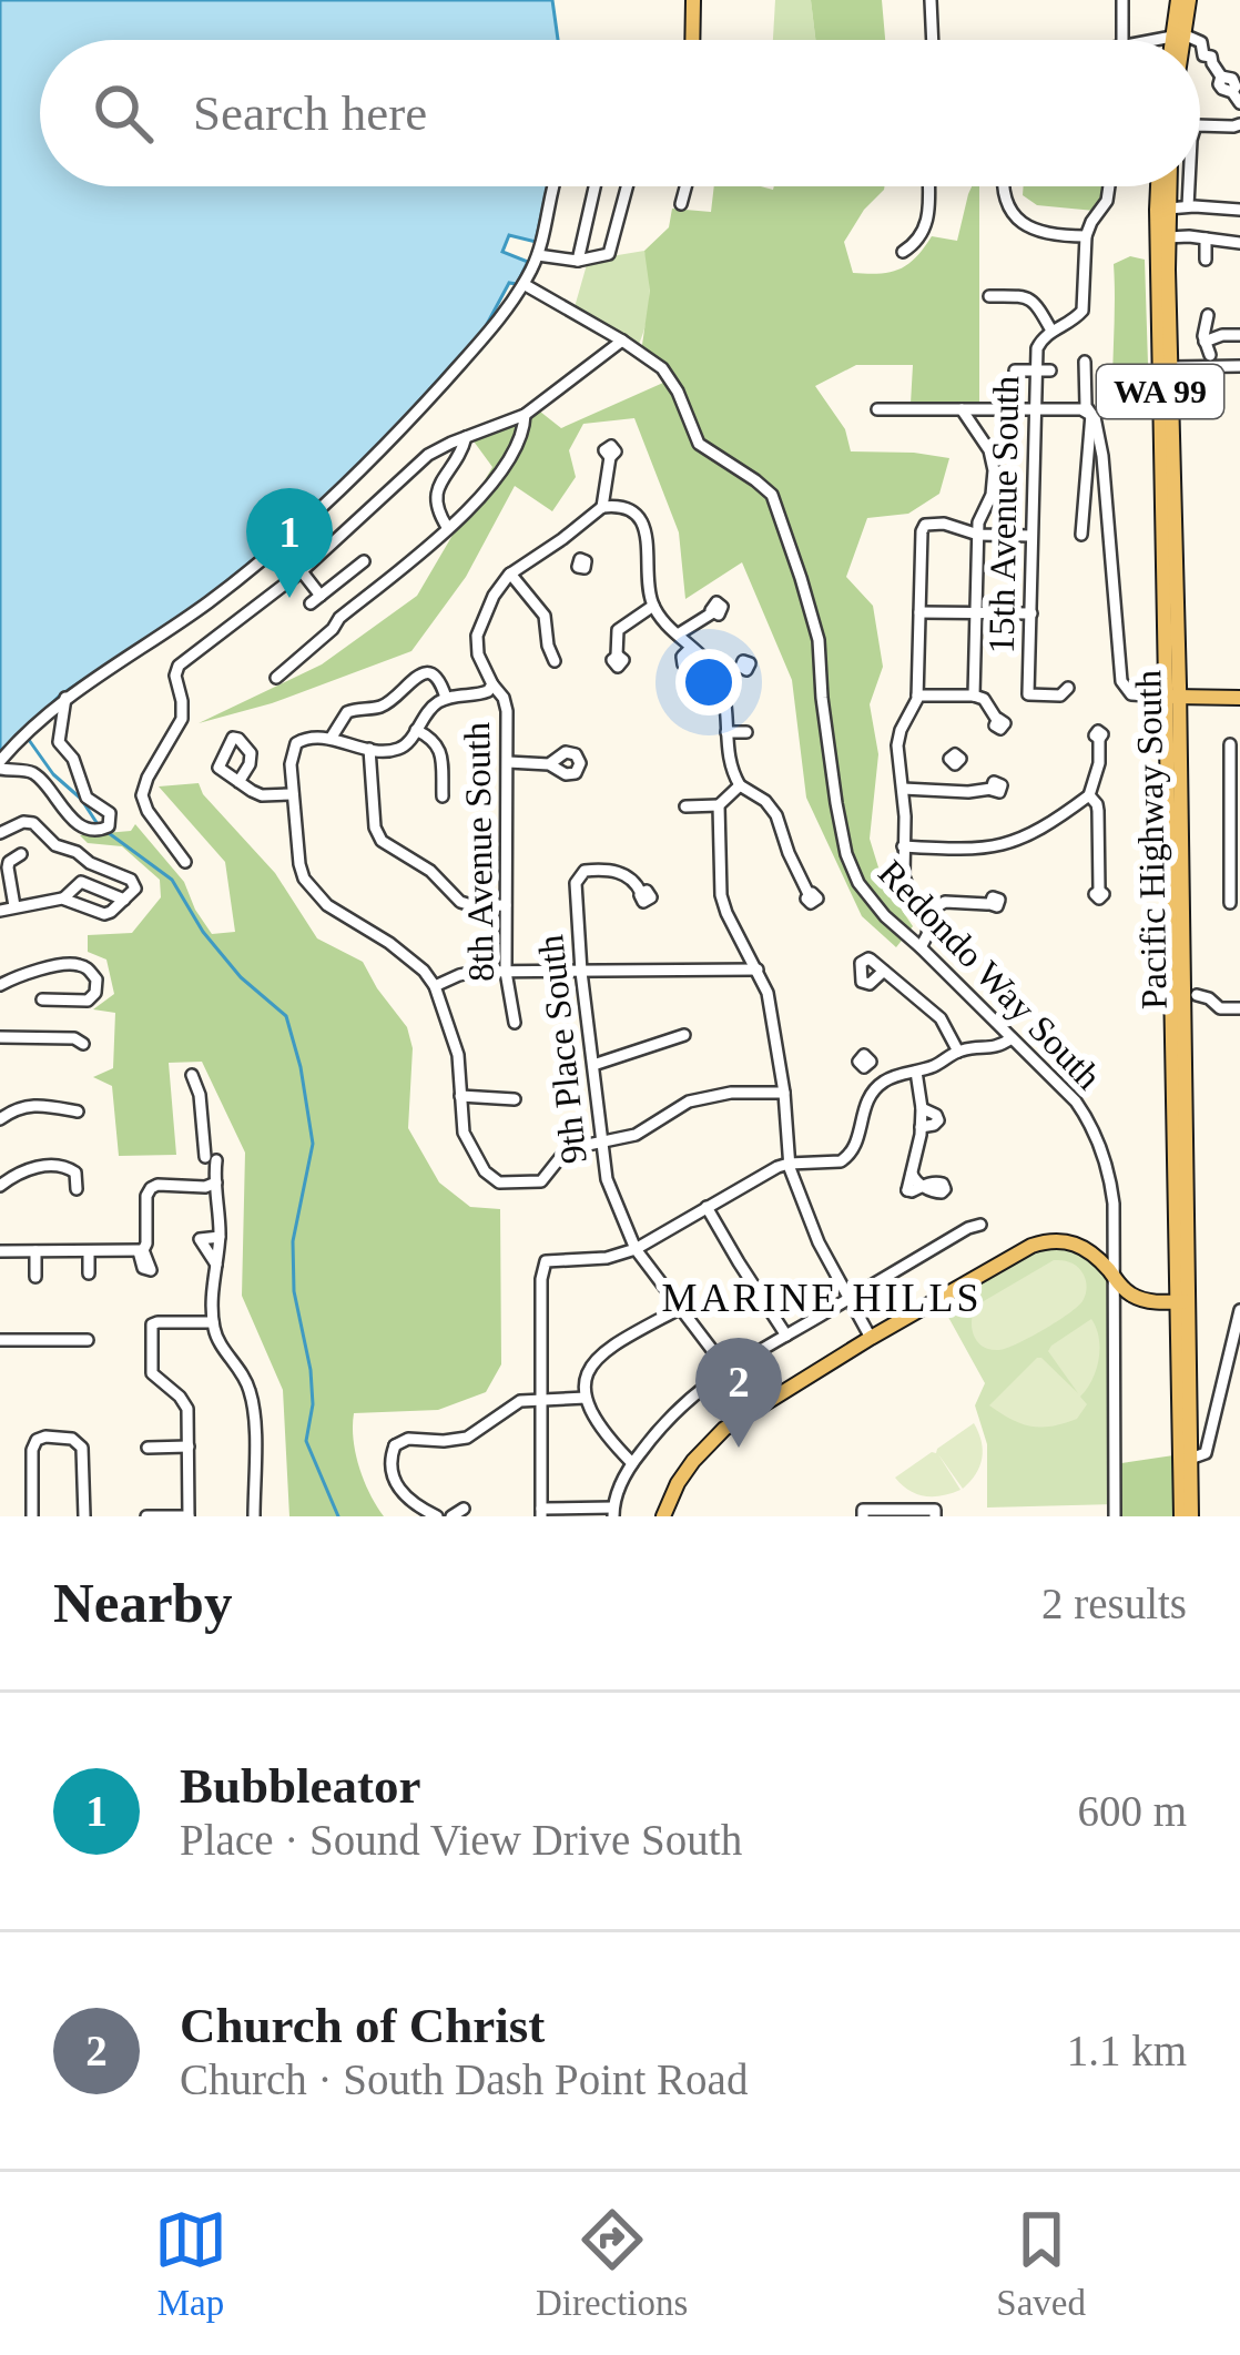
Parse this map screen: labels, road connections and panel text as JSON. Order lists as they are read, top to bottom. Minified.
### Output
{"streets":{"main road":["WA 99","Pacific Highway South"],"street":["15th Avenue South","8th Avenue South","Redondo Way South","9th Place South"]},"districts":["MARINE HILLS"],"page":{"search":"Search here","pins":["1","2"],"heading":["Nearby","2 results"],"list":[{"mark":"1","name":"Bubbleator","note":"Place · Sound View Drive South","value":"600 m"},{"mark":"2","name":"Church of Christ","note":"Church · South Dash Point Road","value":"1.1 km"}],"nav":["Map","Directions","Saved"]}}
